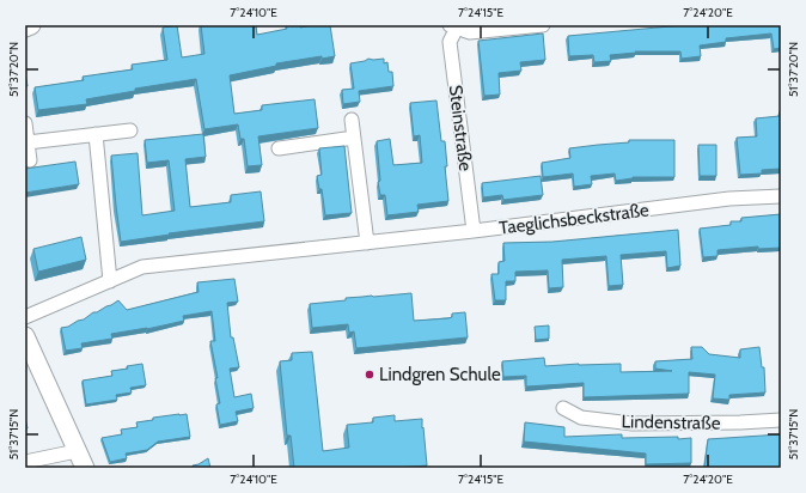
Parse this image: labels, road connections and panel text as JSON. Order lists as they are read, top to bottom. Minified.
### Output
{"streets":{"street":["Steinstraße","Taeglichsbeckstraße","Lindenstraße"]},"crossings":[["Steinstraße","Taeglichsbeckstraße"]],"places":["Lindgren Schule"],"coordinates":["7°24'10\"E","7°24'15\"E","7°24'20\"E","51°37'20\"N","51°37'15\"N"]}
